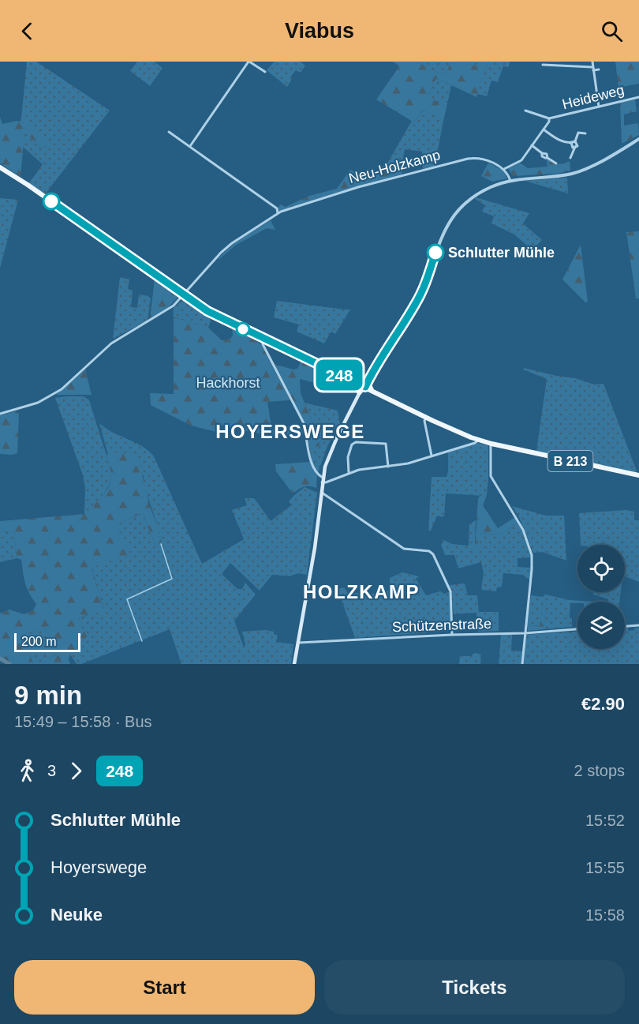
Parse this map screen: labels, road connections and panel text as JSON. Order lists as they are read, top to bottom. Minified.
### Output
{"streets":{"main road":["B 213"],"street":["Heideweg","Neu-Holzkamp","Schützenstraße"]},"crossings":[["Neu-Holzkamp","B 213"]],"districts":["HOYERSWEGE","HOLZKAMP"],"parks":["Hackhorst"],"places":["Schlutter Mühle"],"lines":["bus line 248"],"scale_bar":"200 m","page":{"header":"Viabus","on_map":"248","scale":"200 m","heading":["9 min","15:49 – 15:58 · Bus","€2.90"],"legs":["3","248","2 stops"],"list":[{"name":"Schlutter Mühle","value":"15:52"},{"name":"Hoyerswege","value":"15:55"},{"name":"Neuke","value":"15:58"}],"buttons":["Start","Tickets"]}}
